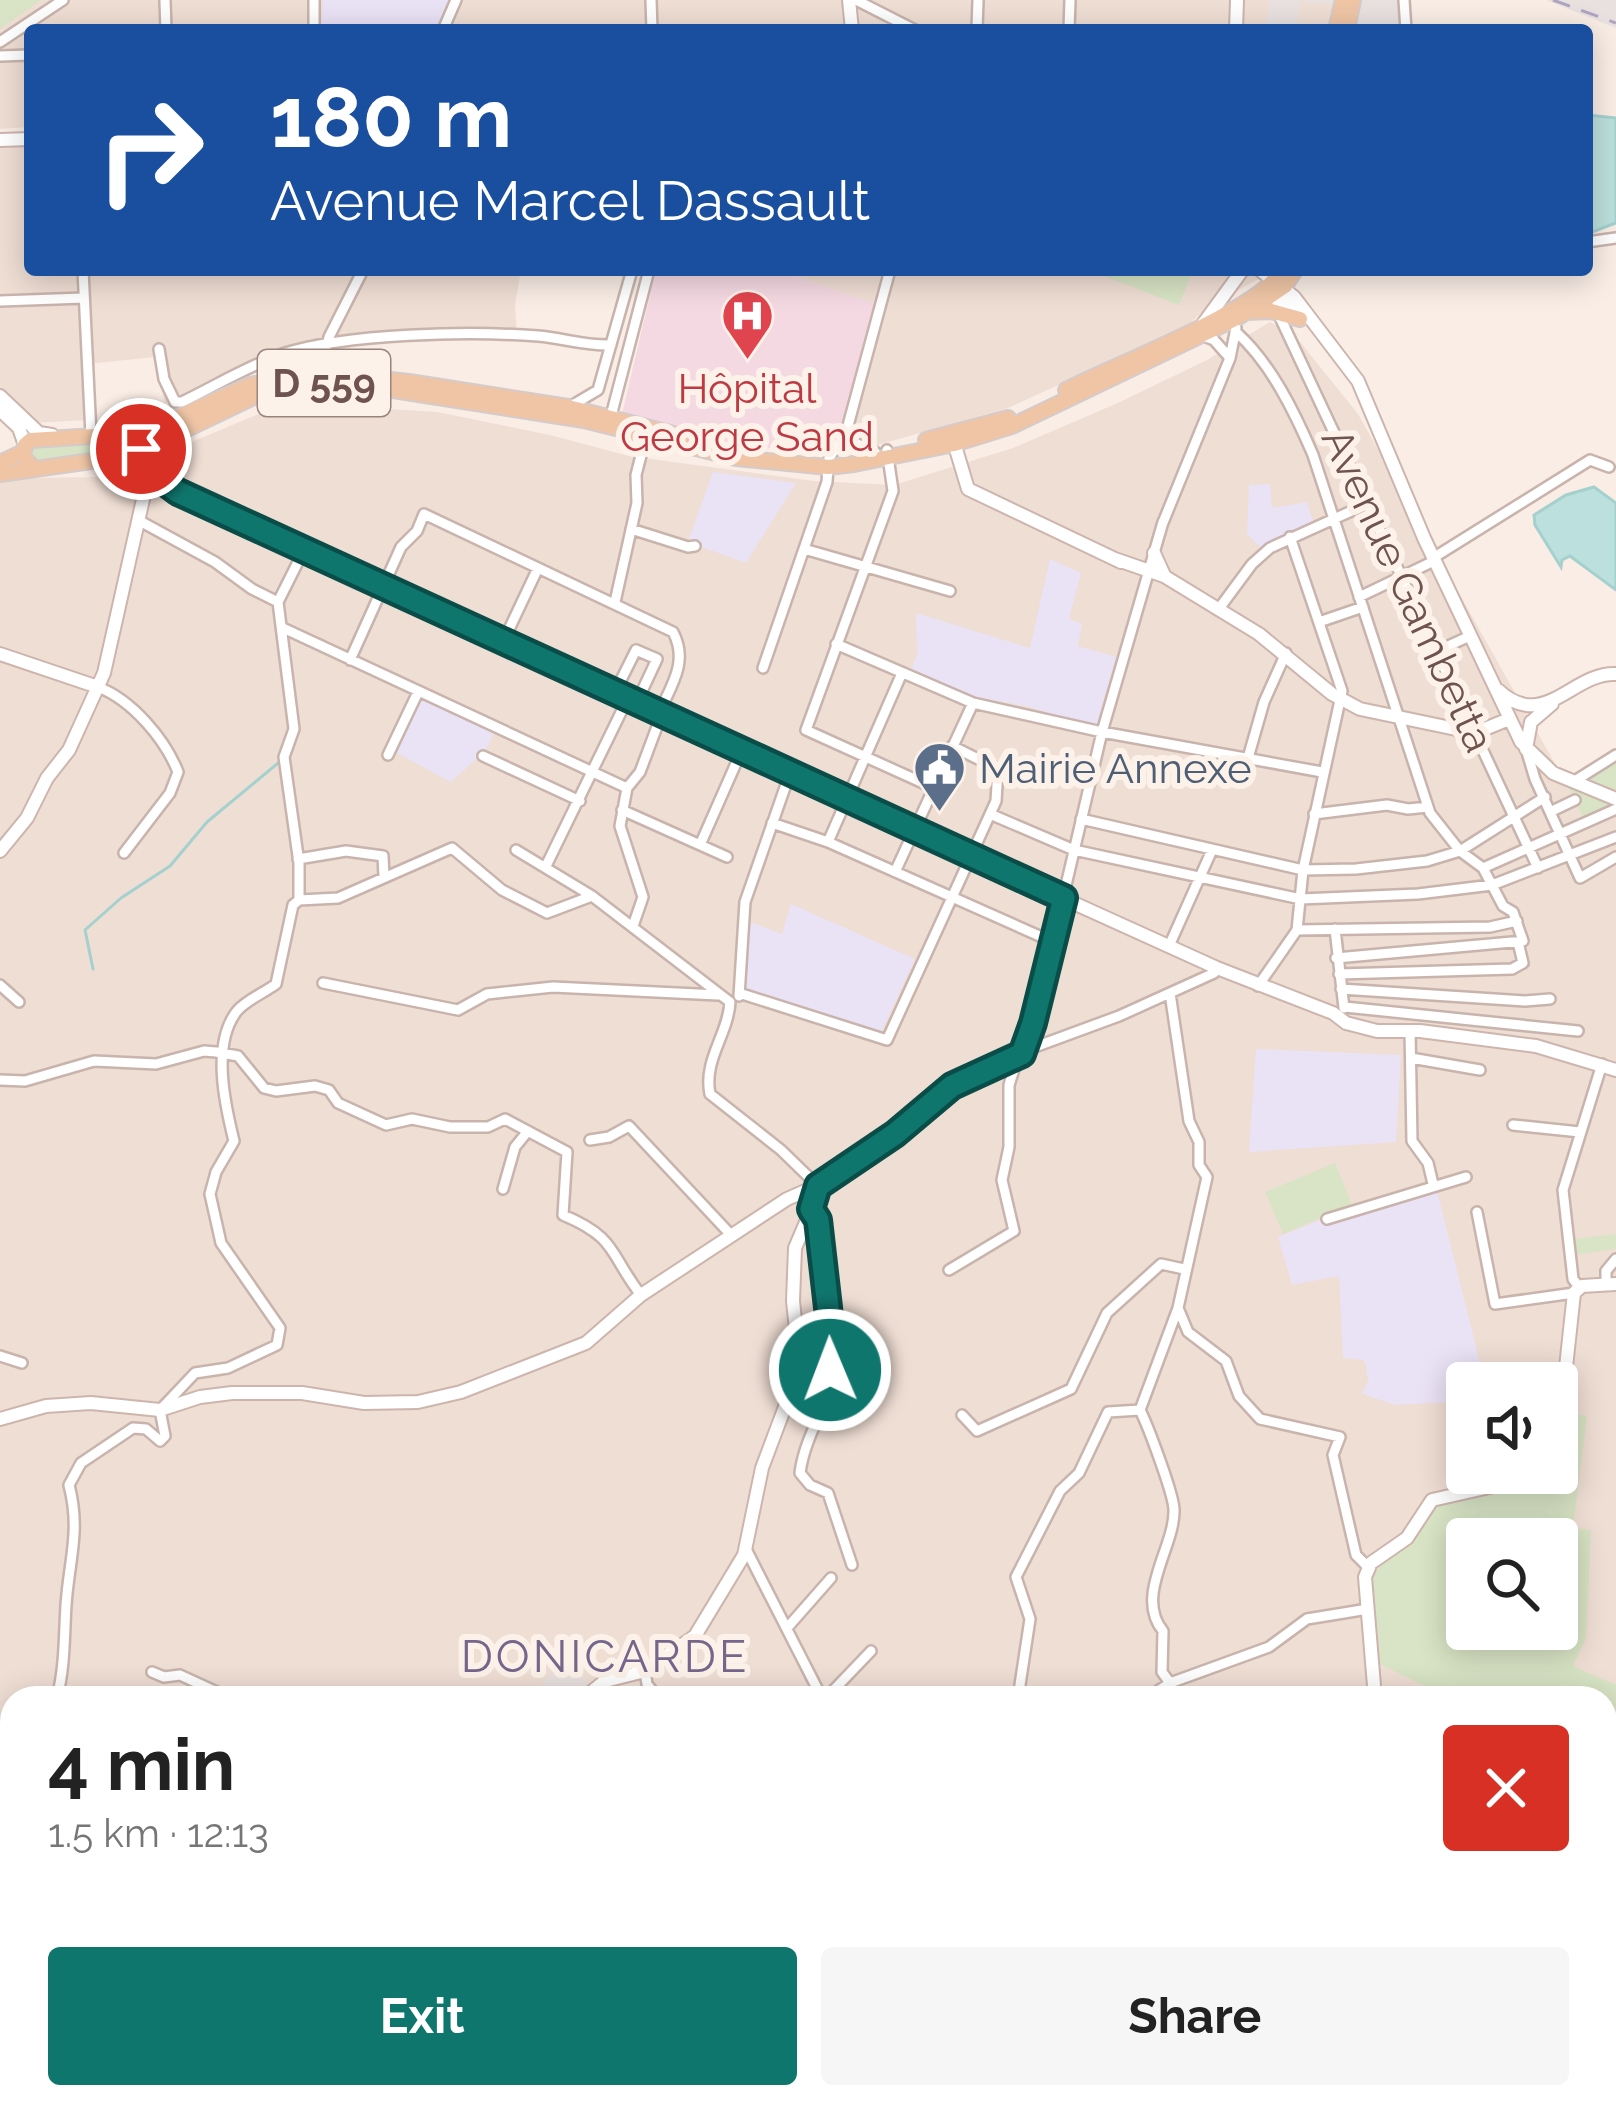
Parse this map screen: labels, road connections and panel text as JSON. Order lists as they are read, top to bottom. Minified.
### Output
{"streets":{"main road":["D 559"],"street":["Avenue Gambetta"]},"districts":["DONICARDE"],"places":{"hospital":["Hôpital George Sand"],"public building":["Mairie Annexe"]},"page":{"turn":["180 m","Avenue Marcel Dassault"],"heading":["4 min","1.5 km · 12:13"],"buttons":["Exit","Share"]}}
